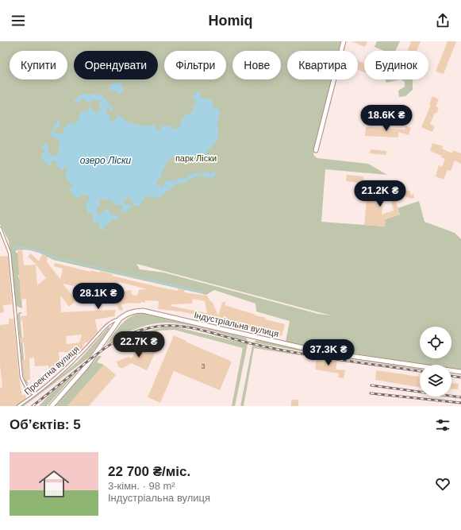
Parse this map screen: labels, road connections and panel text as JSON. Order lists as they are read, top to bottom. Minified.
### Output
{"streets":{"street":["Індустріальна вулиця"],"lane":["Проектна вулиця"]},"crossings":[["Індустріальна вулиця","Проектна вулиця"]],"water":["озеро Ліски"],"parks":["парк Ліски"],"house_numbers":["3"],"page":{"header":"Homiq","chip":["Купити","Орендувати","Фільтри","Нове","Квартира","Будинок"],"price":["18.6K ₴","21.2K ₴","28.1K ₴","22.7K ₴","37.3K ₴"],"heading":"Об’єктів: 5","list":[{"name":"22 700 ₴/міс.","note":"3-кімн. · 98 m² · Індустріальна вулиця"}]}}
